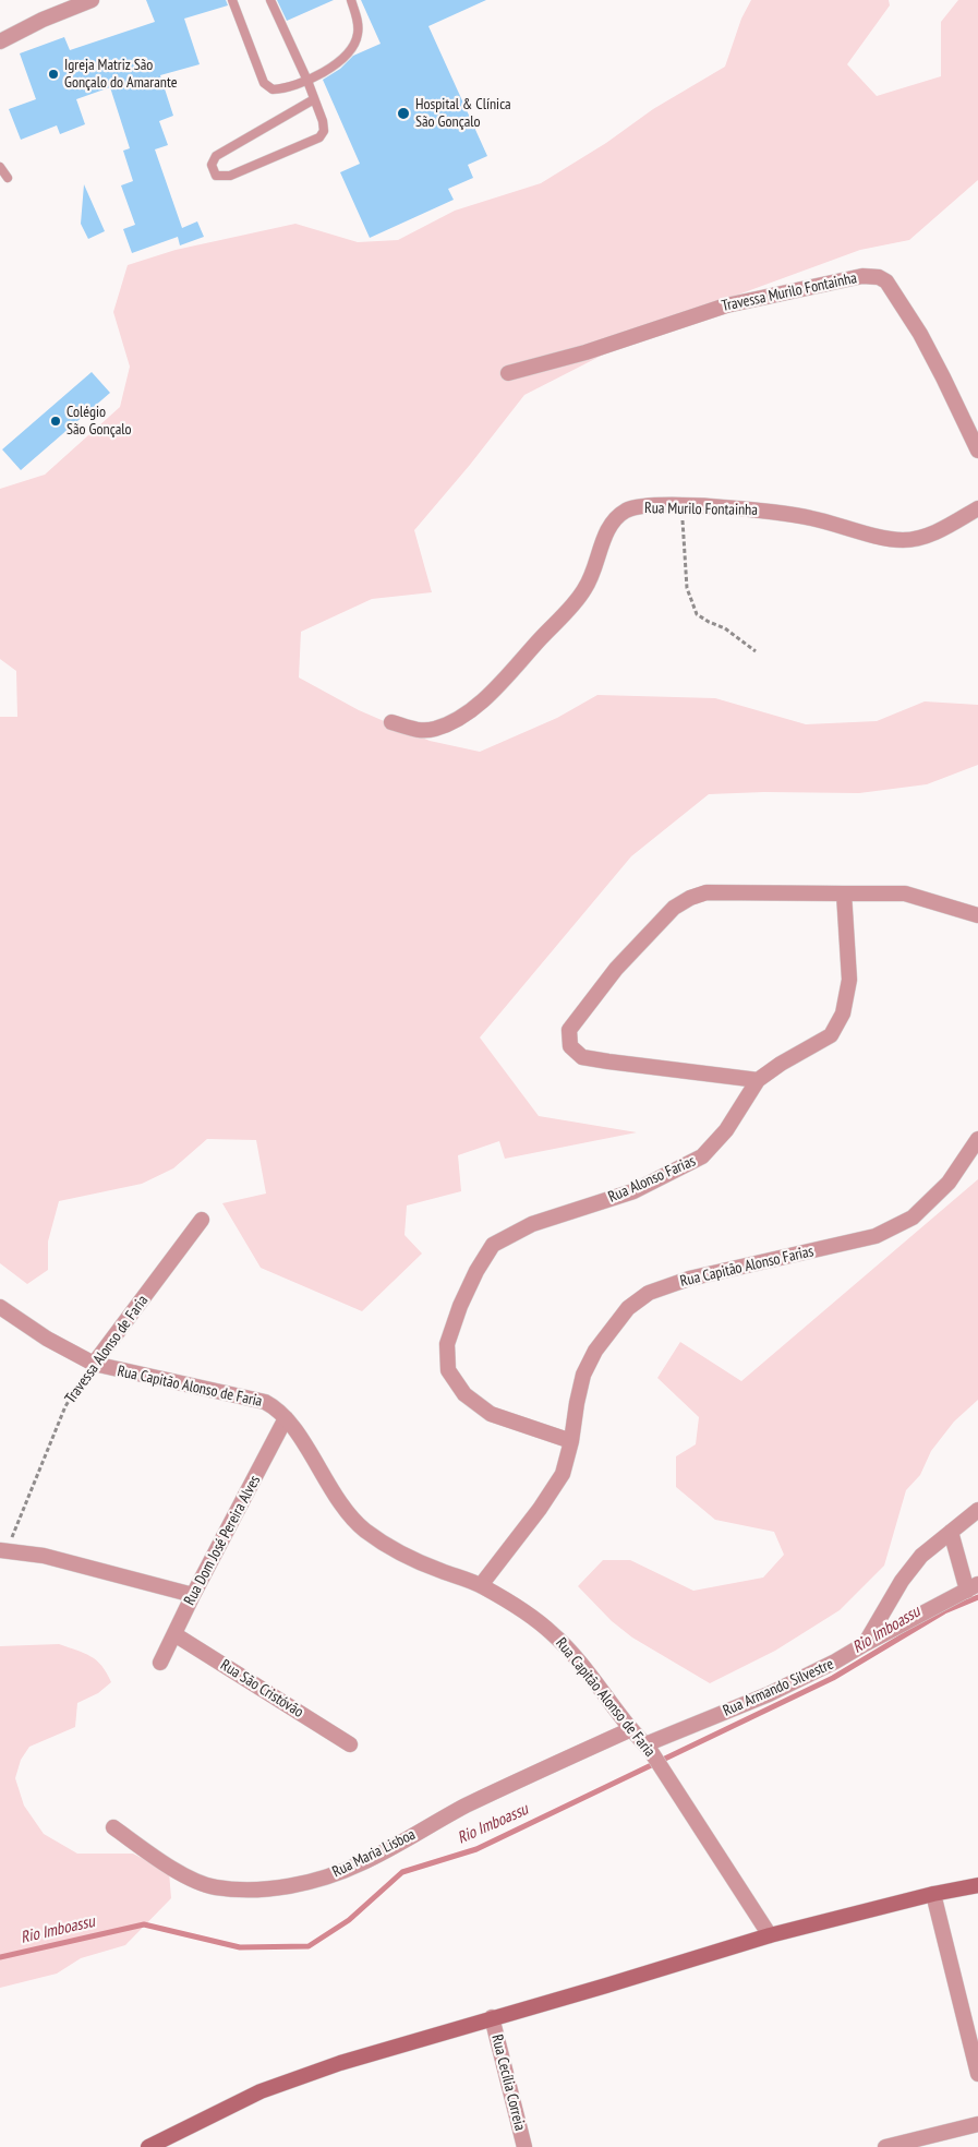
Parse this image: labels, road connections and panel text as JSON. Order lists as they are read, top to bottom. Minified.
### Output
{"streets":{"street":["Travessa Murilo Fontainha","Rua Murilo Fontainha","Rua Alonso Farias","Rua Capitão Alonso Farias","Travessa Alonso de Faria","Rua Capitão Alonso de Faria","Rua Dom José Pereira Alves","Rua Armando Silvestre","Rua São Cristóvão","Rua Maria Lisboa","Rua Cecília Correia"]},"crossings":[["Rua Alonso Farias","Rua Capitão Alonso Farias"],["Travessa Alonso de Faria","Rua Capitão Alonso de Faria"],["Rua Capitão Alonso de Faria","Rua Dom José Pereira Alves"],["Rua Capitão Alonso de Faria","Rua Armando Silvestre"],["Rua Capitão Alonso de Faria","Rua Maria Lisboa"],["Rua Dom José Pereira Alves","Rua São Cristóvão"]],"water":["Rio Imboassu"],"places":["Igreja Matriz São Gonçalo do Amarante","Hospital & Clínica São Gonçalo","Colégio São Gonçalo"]}
